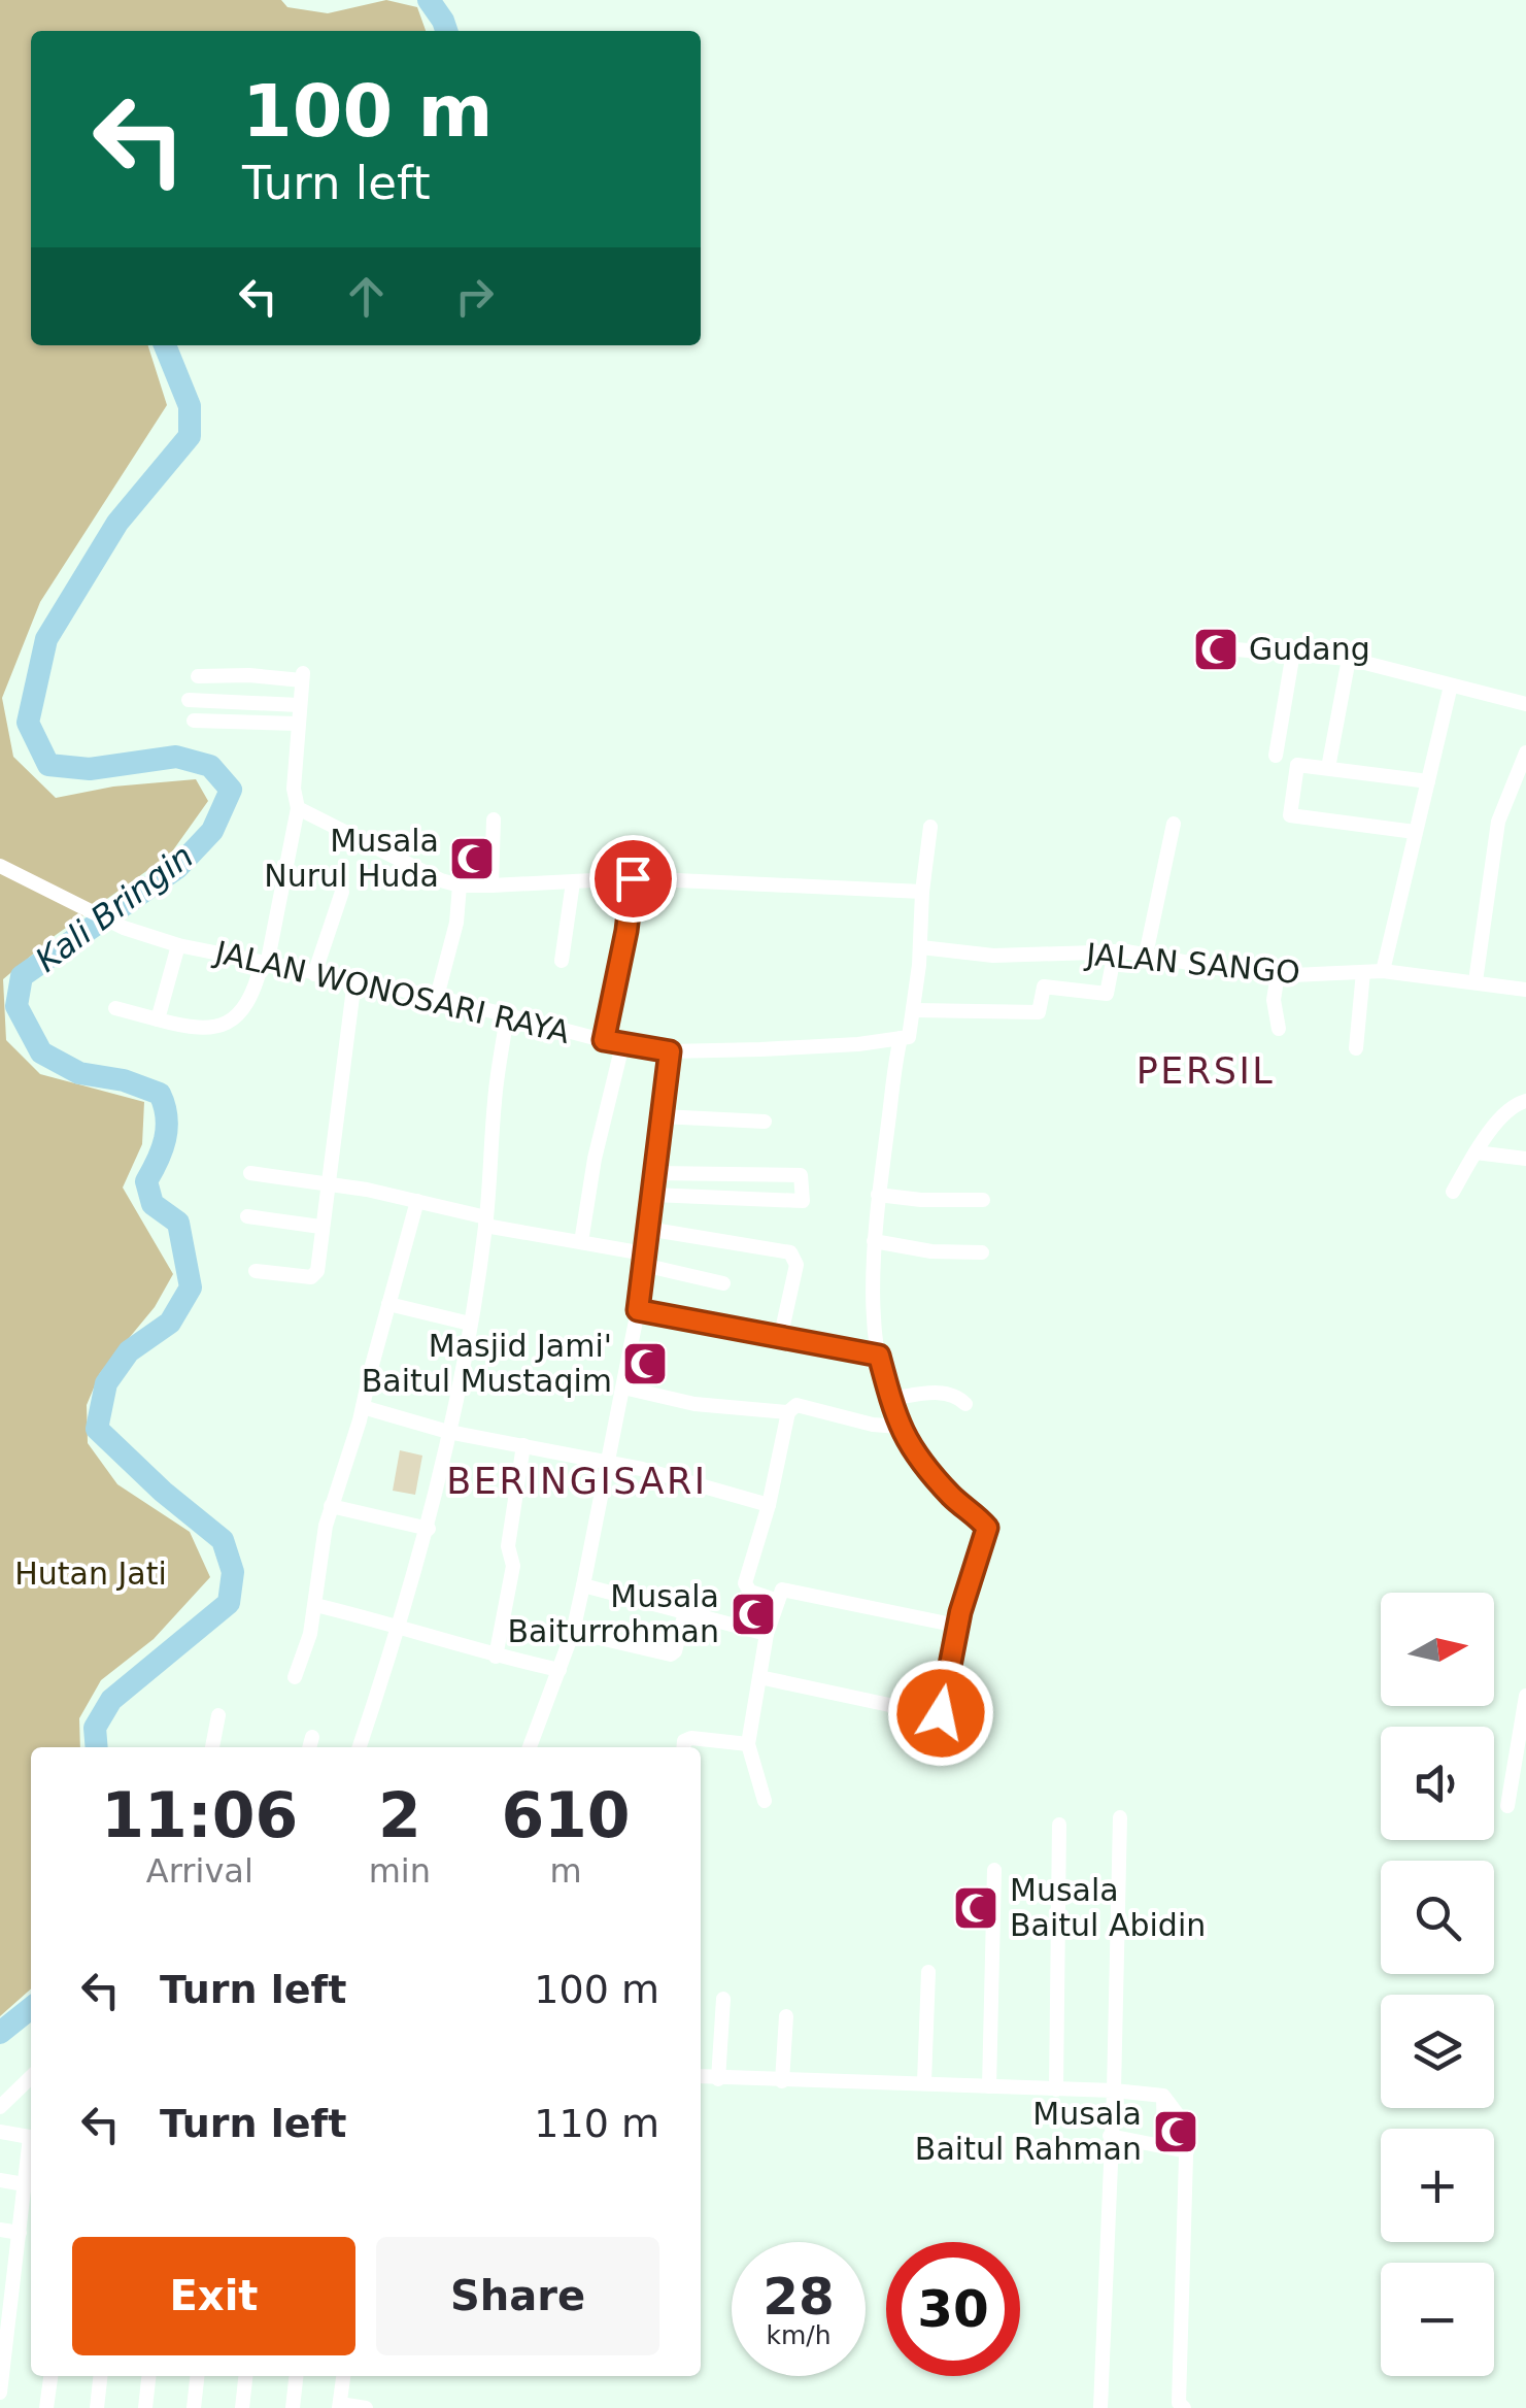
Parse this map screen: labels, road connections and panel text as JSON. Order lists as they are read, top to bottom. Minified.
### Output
{"streets":{"street":["JALAN SANGO","JALAN WONOSARI RAYA"]},"districts":["PERSIL","BERINGISARI"],"water":["Kali Bringin"],"parks":["Hutan Jati"],"places":{"mosque":["Gudang","Musala Nurul Huda","Masjid Jami' Baitul Mustaqim","Musala Baiturrohman","Musala Baitul Abidin","Musala Baitul Rahman"]},"north":"right","page":{"turn":["100 m","Turn left"],"map_buttons":["+","−"],"eta":["11:06","Arrival","2","min","610","m"],"list":[{"name":"Turn left","value":"100 m"},{"name":"Turn left","value":"110 m"}],"buttons":["Exit","Share"],"speed":"28 km/h","limit":"30"}}
